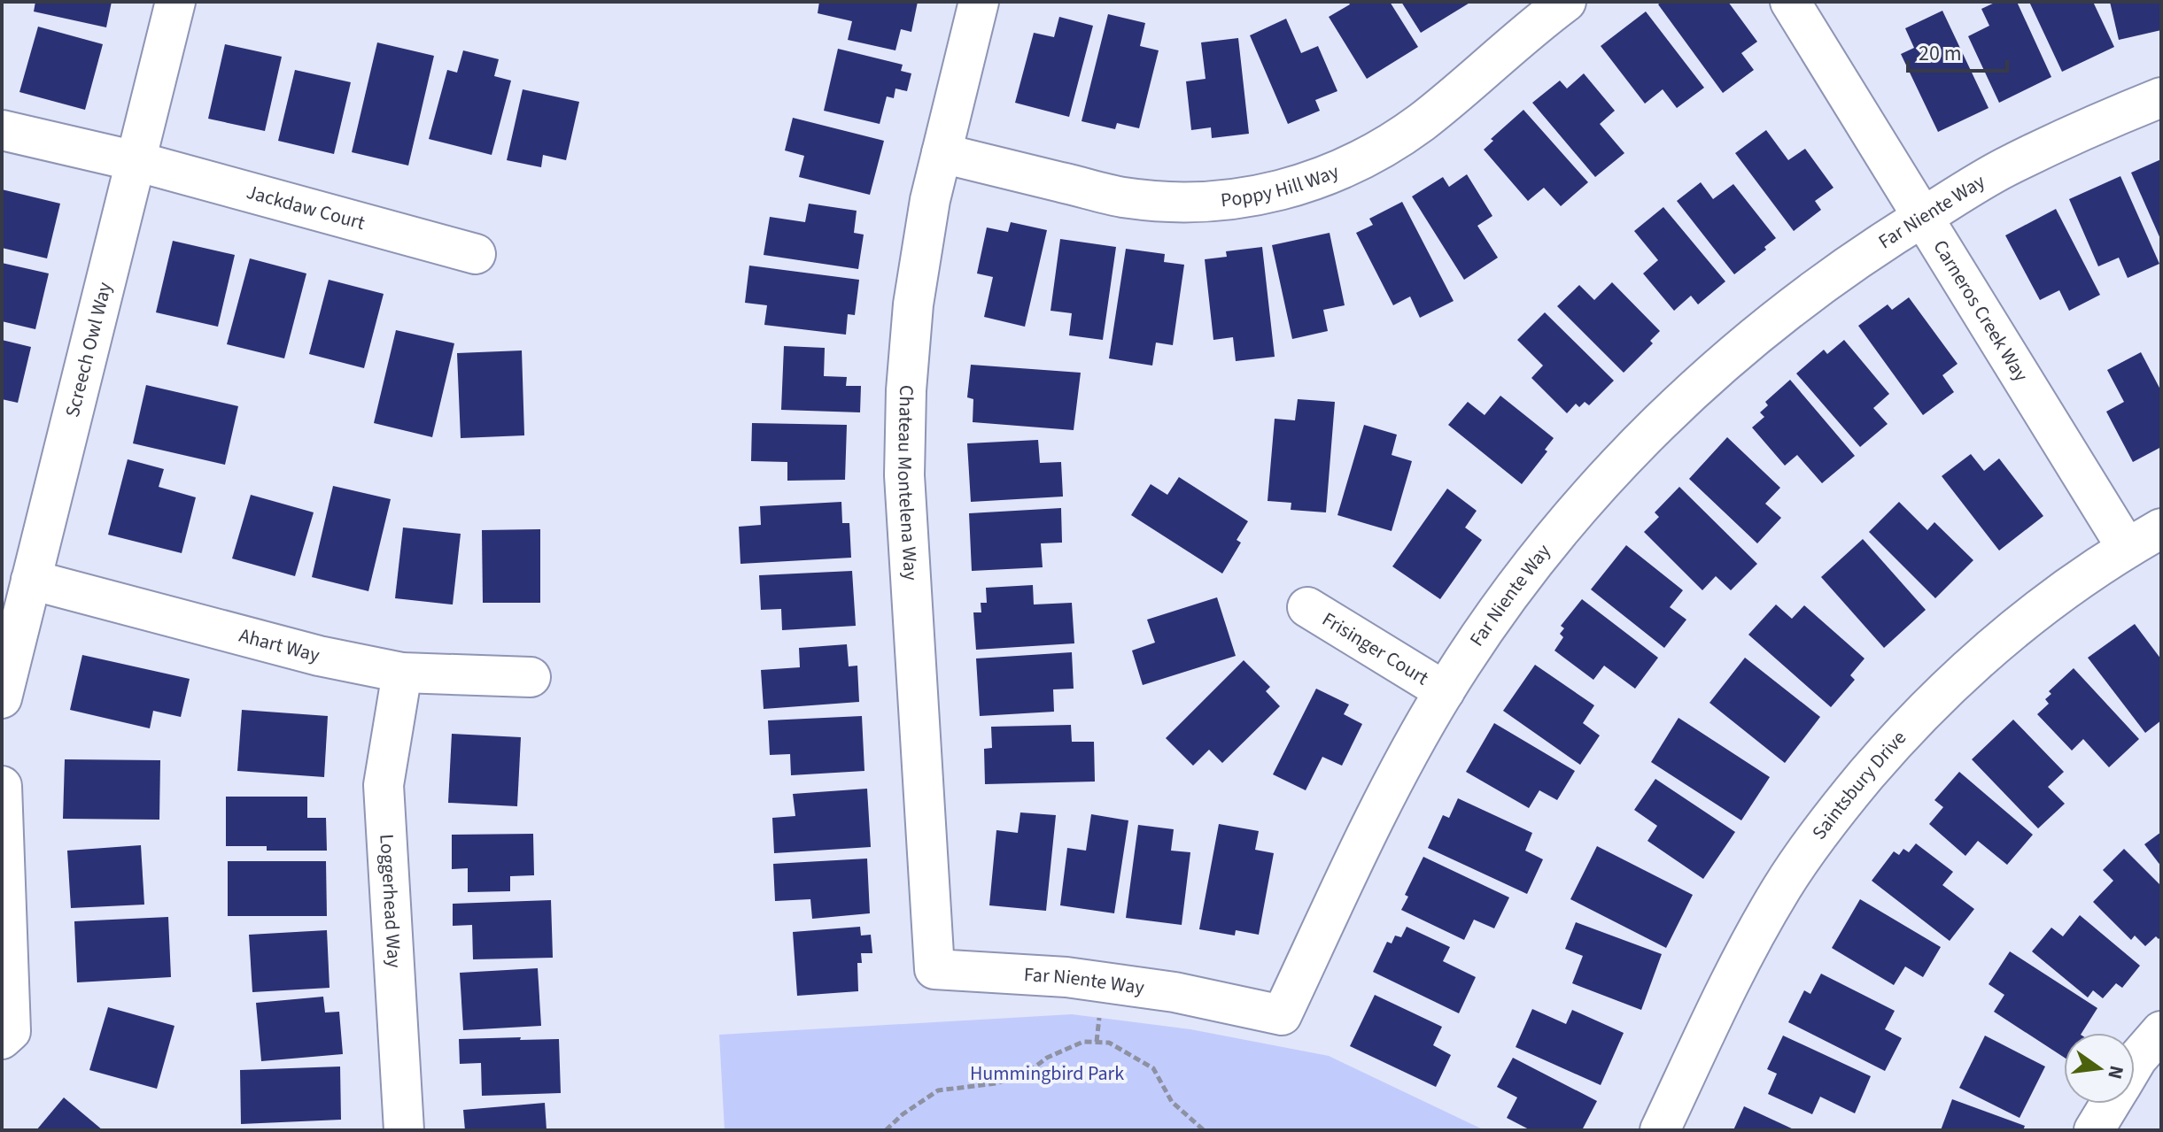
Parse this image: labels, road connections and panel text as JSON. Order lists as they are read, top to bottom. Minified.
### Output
{"streets":{"street":["Poppy Hill Way","Jackdaw Court","Far Niente Way","Carneros Creek Way","Screech Owl Way","Chateau Montelena Way","Ahart Way","Frisinger Court","Saintsbury Drive","Loggerhead Way"]},"crossings":[["Poppy Hill Way","Chateau Montelena Way"],["Jackdaw Court","Screech Owl Way"],["Far Niente Way","Carneros Creek Way"],["Far Niente Way","Chateau Montelena Way"],["Far Niente Way","Frisinger Court"],["Carneros Creek Way","Saintsbury Drive"],["Screech Owl Way","Ahart Way"],["Ahart Way","Loggerhead Way"]],"parks":["Hummingbird Park"],"scale_bar":"20 m","north":"right"}
